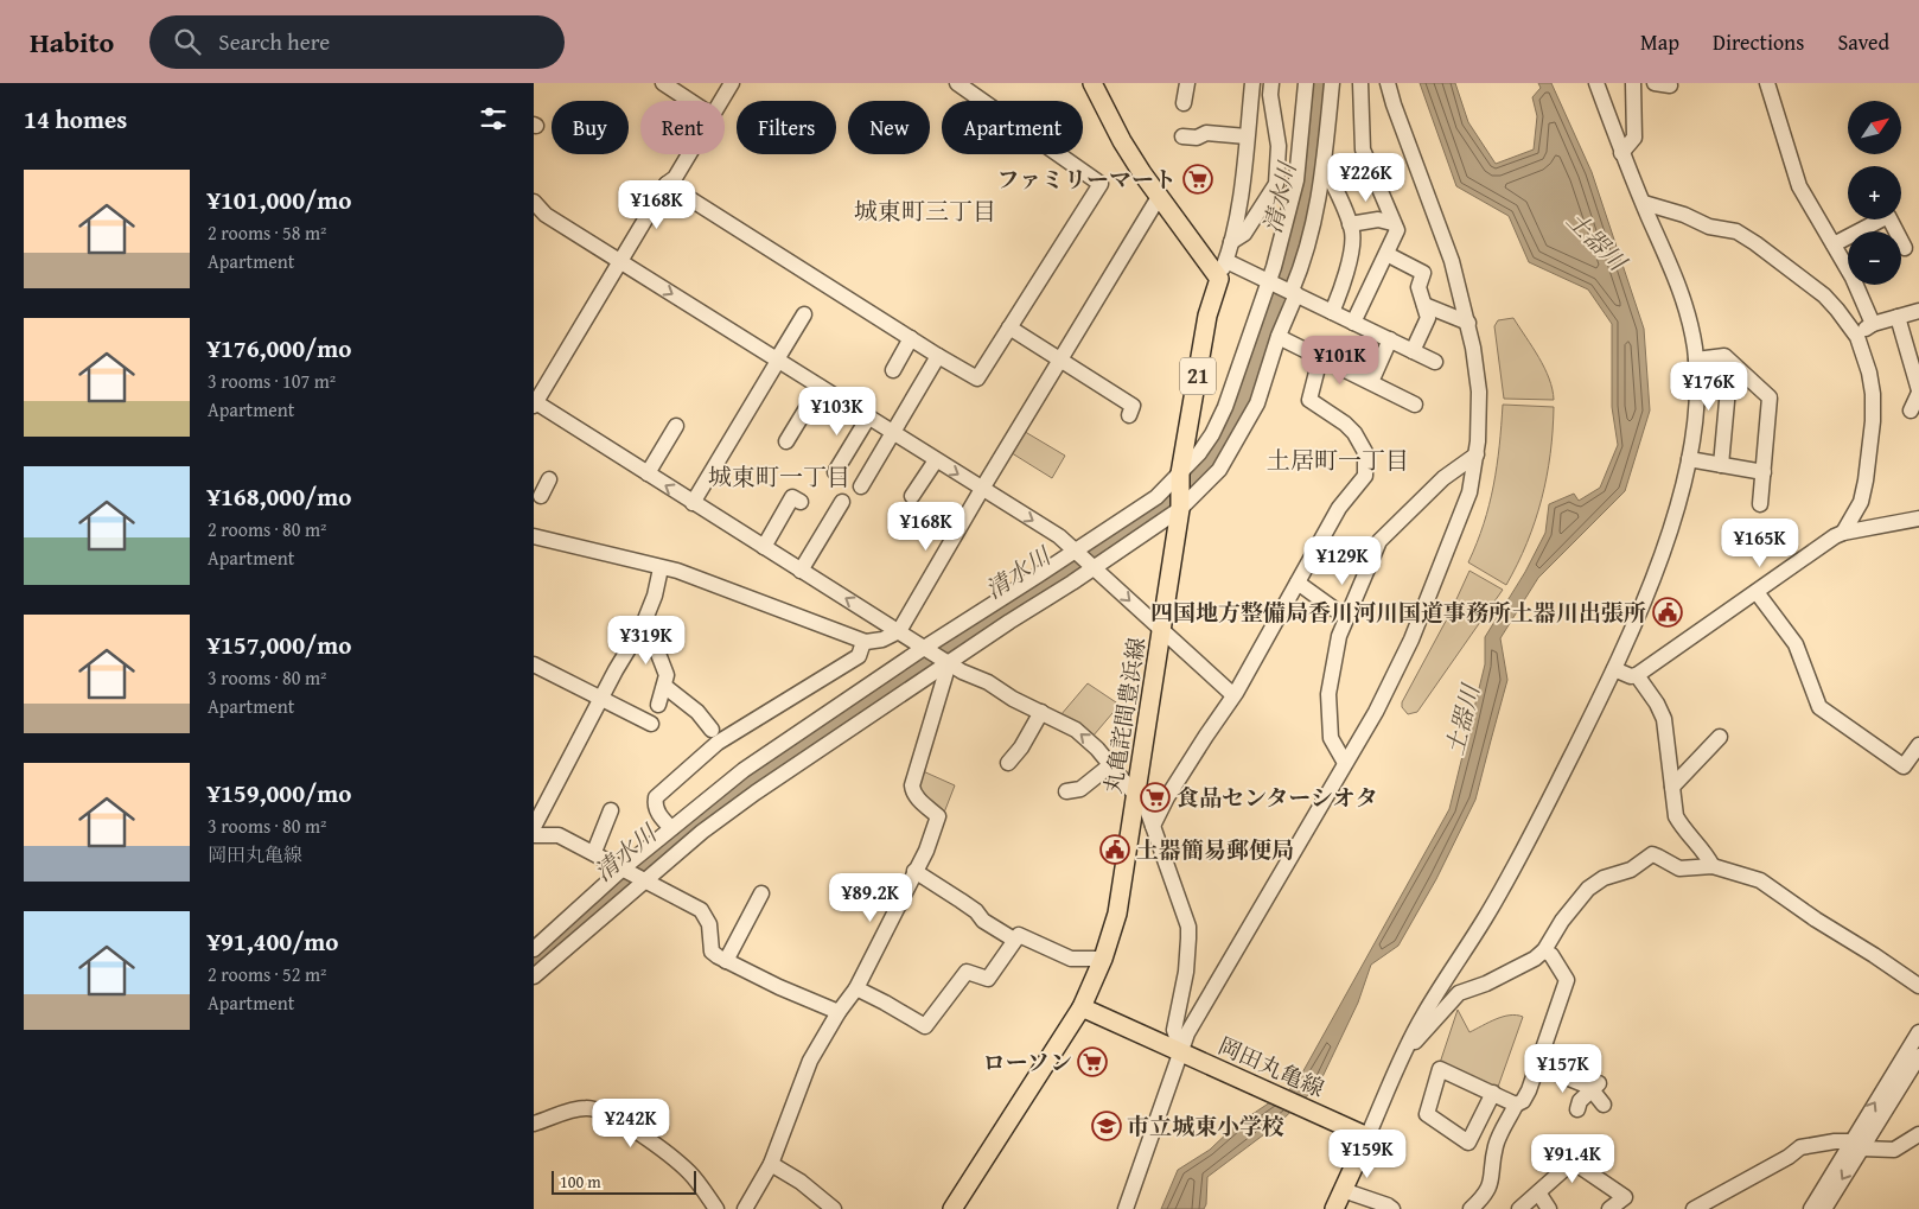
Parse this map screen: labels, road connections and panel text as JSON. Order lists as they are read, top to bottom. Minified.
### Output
{"streets":{"main road":["21","丸亀詫間豊浜線","岡田丸亀線"]},"crossings":[["丸亀詫間豊浜線","岡田丸亀線"]],"districts":["城東町三丁目","土居町一丁目","城東町一丁目"],"water":["清水川","土器川"],"places":{"supermarket":["ファミリーマート","食品センターシオタ","ローソン"],"public building":["四国地方整備局香川河川国道事務所土器川出張所","土器簡易郵便局"],"school or university":["市立城東小学校"]},"scale_bar":"100 m","north":"top right","page":{"header":"Habito","search":"Search here","nav":["Map","Directions","Saved"],"heading":"14 homes","map_buttons":["+","−"],"chip":["Buy","Rent","Filters","New","Apartment"],"price":["¥226K","¥168K","¥101K","¥176K","¥103K","¥168K","¥165K","¥129K","¥319K","¥89.2K","¥157K","¥242K","¥159K","¥91.4K"],"list":[{"name":"¥101,000/mo","note":"2 rooms · 58 m² · Apartment"},{"name":"¥176,000/mo","note":"3 rooms · 107 m² · Apartment"},{"name":"¥168,000/mo","note":"2 rooms · 80 m² · Apartment"},{"name":"¥157,000/mo","note":"3 rooms · 80 m² · Apartment"},{"name":"¥159,000/mo","note":"3 rooms · 80 m² · 岡田丸亀線"},{"name":"¥91,400/mo","note":"2 rooms · 52 m² · Apartment"}],"scale":"100 m"}}
